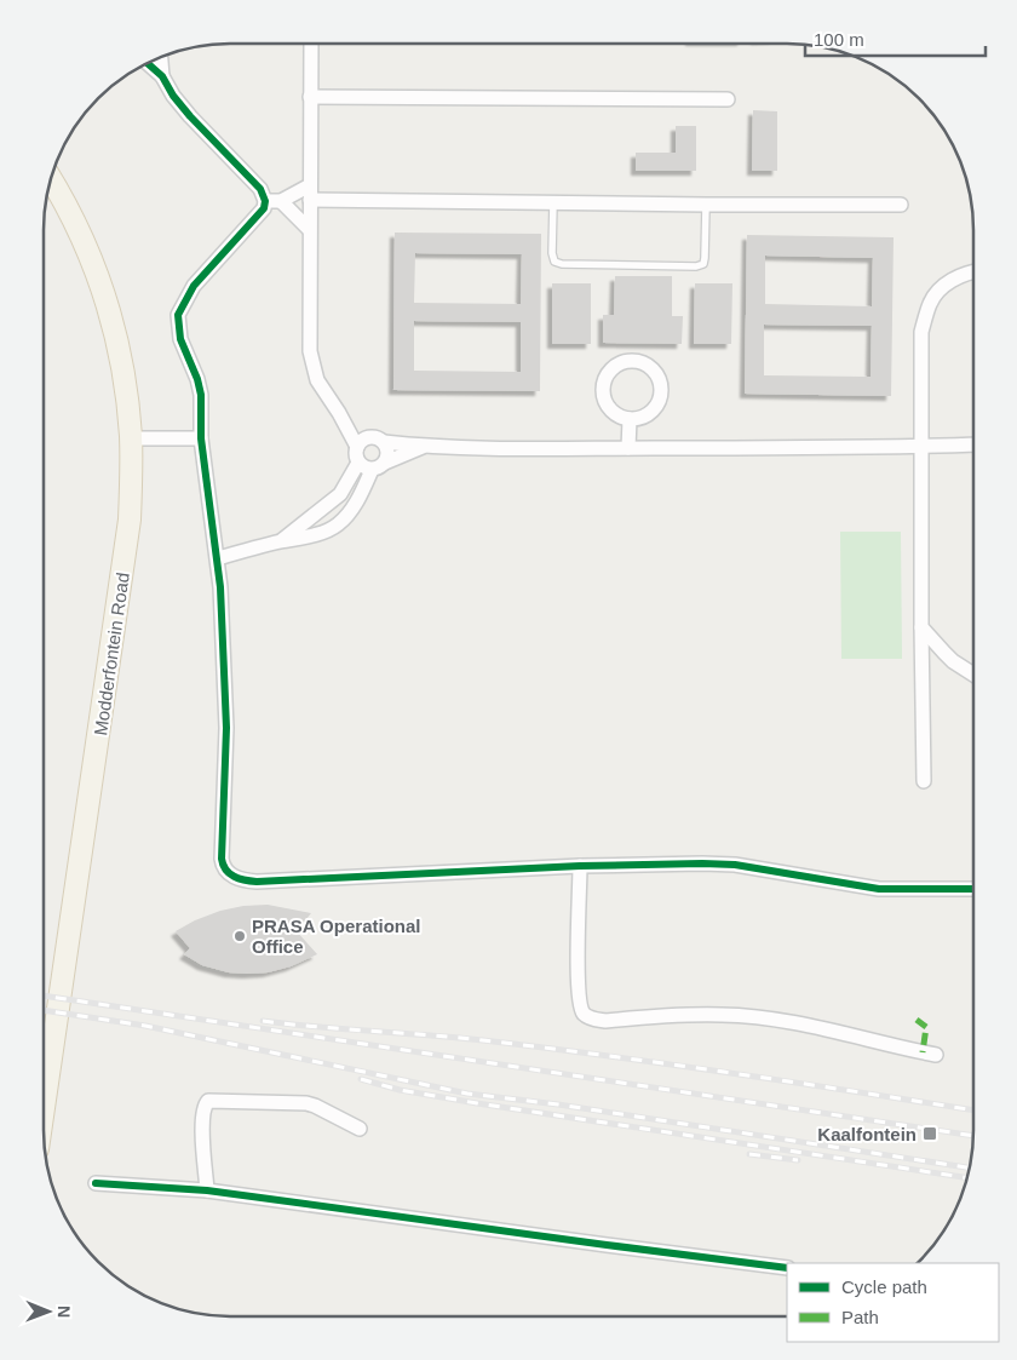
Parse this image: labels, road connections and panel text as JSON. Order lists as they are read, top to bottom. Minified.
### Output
{"streets":{"main road":["Modderfontein Road"]},"places":{"other":["PRASA Operational Office"],"transit":["Kaalfontein"]},"legend":["Cycle path","Path"],"scale_bar":"100 m","north":"right"}
